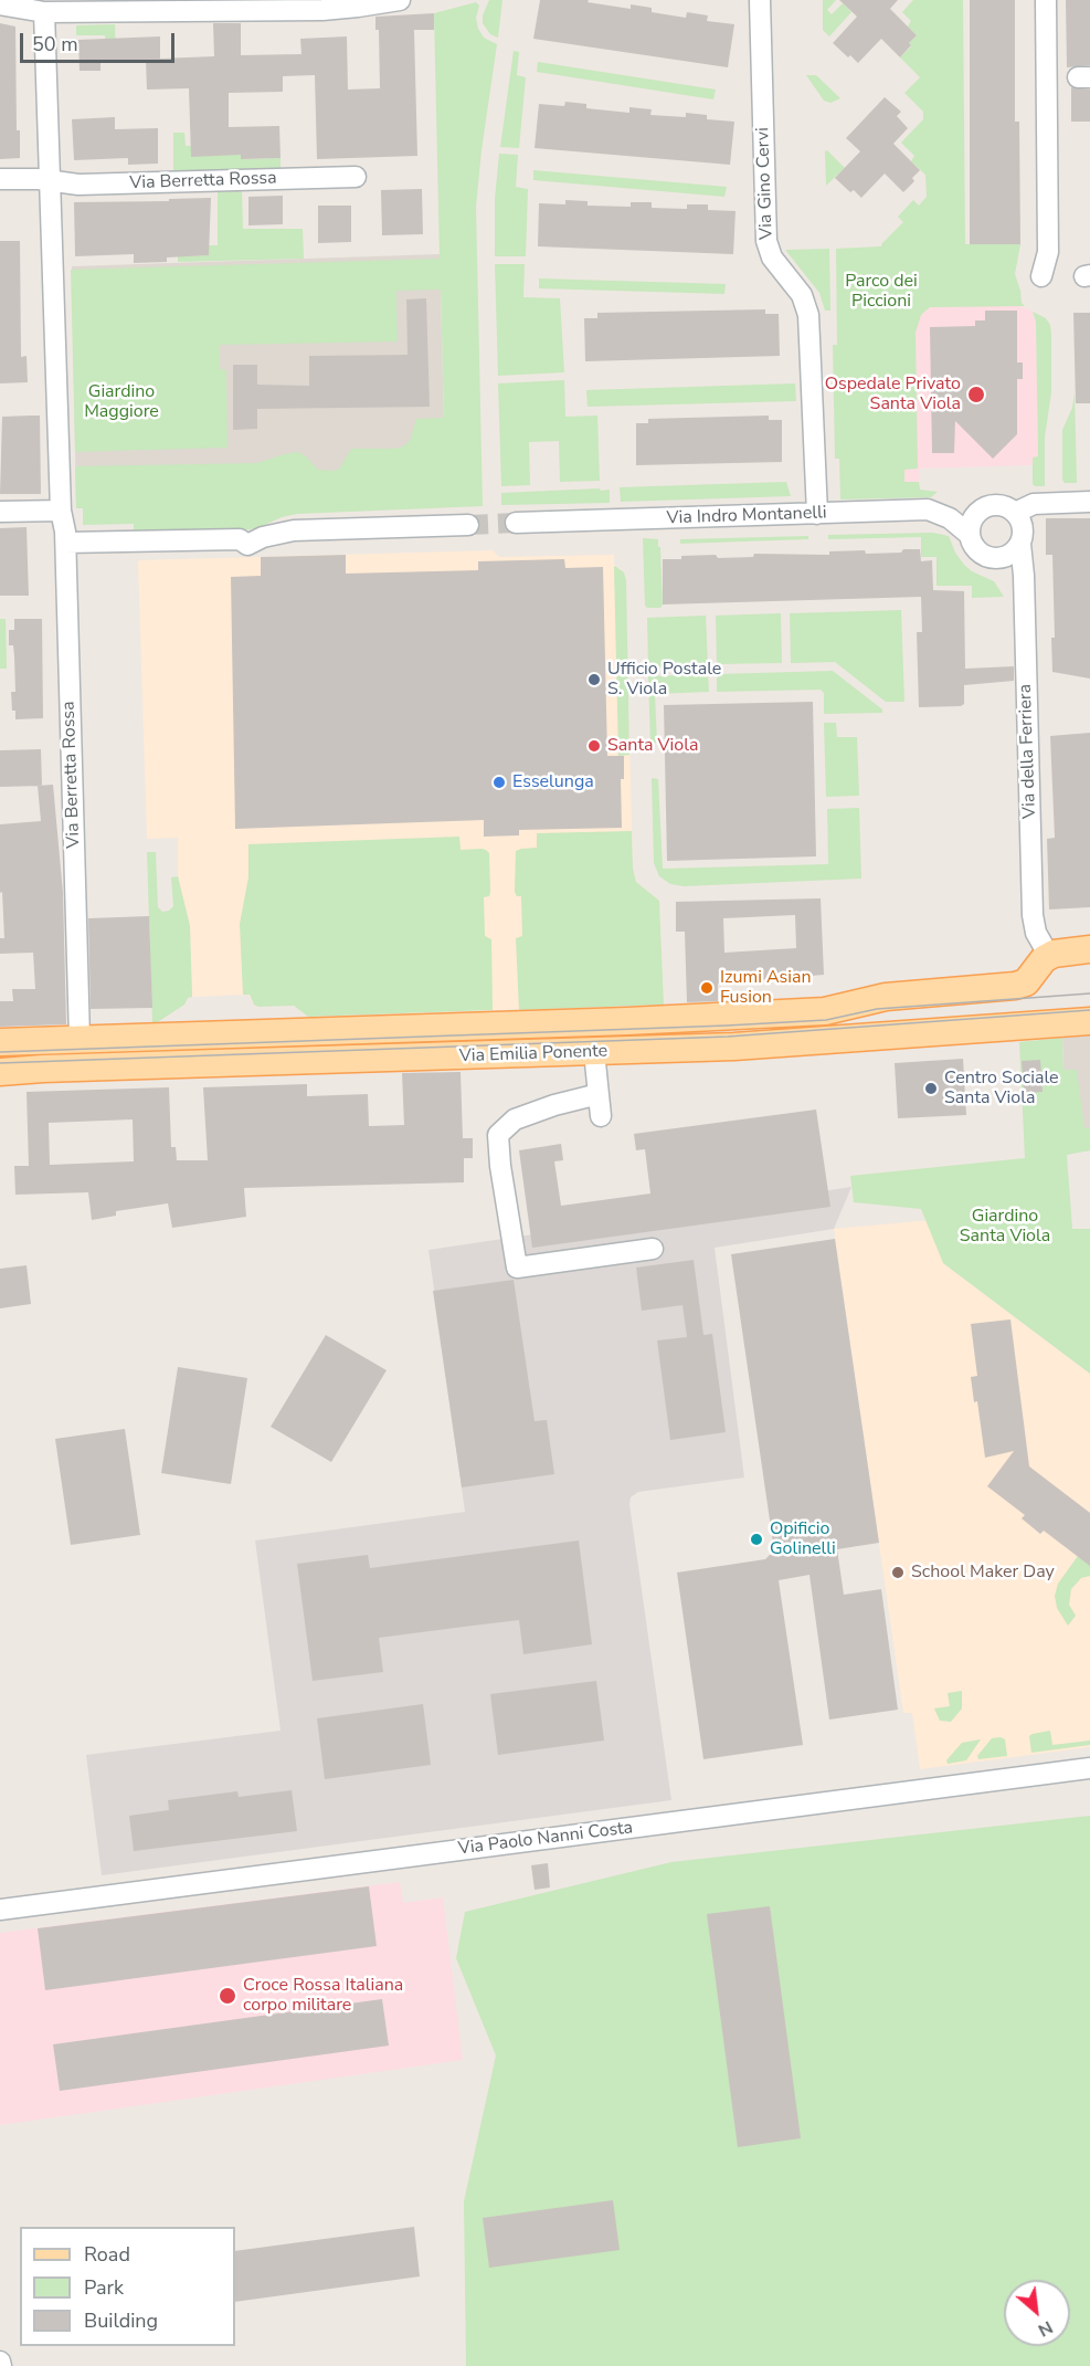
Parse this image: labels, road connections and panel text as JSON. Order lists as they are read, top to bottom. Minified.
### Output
{"streets":{"main road":["Via Emilia Ponente"],"street":["Via Berretta Rossa","Via Gino Cervi","Via Indro Montanelli","Via della Ferriera","Via Paolo Nanni Costa"]},"crossings":[["Via Berretta Rossa","Via Emilia Ponente"],["Via Gino Cervi","Via Indro Montanelli"],["Via Indro Montanelli","Via della Ferriera"],["Via della Ferriera","Via Emilia Ponente"]],"parks":["Parco dei Piccioni","Giardino Maggiore","Giardino Santa Viola"],"places":["Ospedale Privato Santa Viola","Ufficio Postale S. Viola","Santa Viola","Esselunga","Izumi Asian Fusion","Centro Sociale Santa Viola","Opificio Golinelli","School Maker Day","Croce Rossa Italiana corpo militare"],"legend":["Road","Park","Building"],"scale_bar":"50 m","north":"bottom right"}
